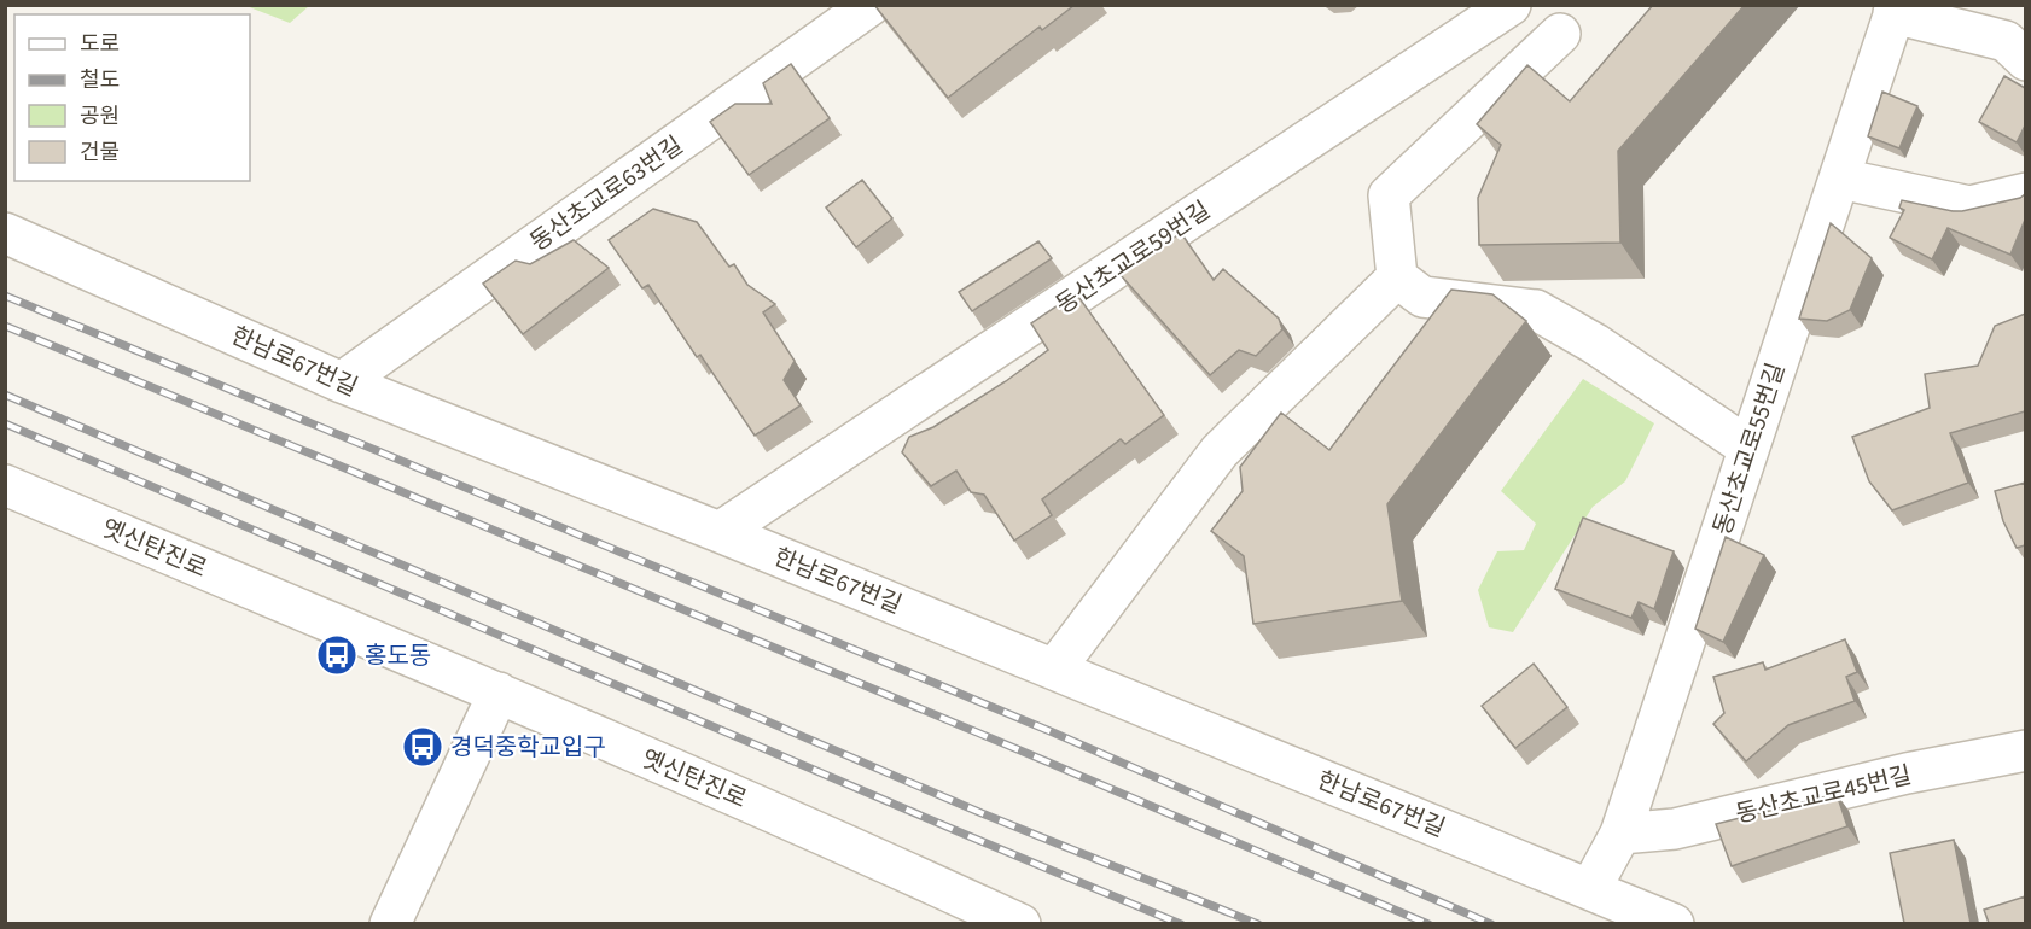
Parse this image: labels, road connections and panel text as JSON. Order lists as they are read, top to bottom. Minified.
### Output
{"streets":{"street":["동산초교로63번길","동산초교로59번길","한남로67번길","동산초교로55번길","옛신탄진로","동산초교로45번길"]},"crossings":[["동산초교로63번길","한남로67번길"],["동산초교로59번길","한남로67번길"],["한남로67번길","동산초교로55번길"],["동산초교로55번길","동산초교로45번길"]],"places":{"bus stop":["홍도동","경덕중학교입구"]},"legend":["도로","철도","공원","건물"]}
